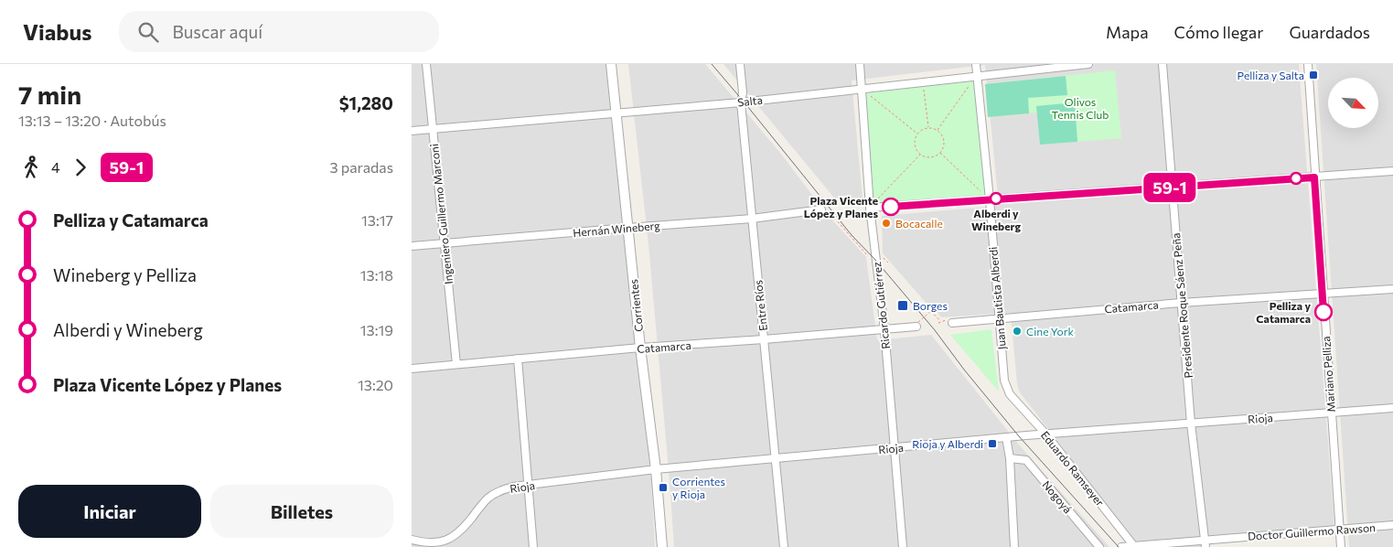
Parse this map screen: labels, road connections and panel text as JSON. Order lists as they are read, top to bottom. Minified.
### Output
{"streets":{"street":["Salta","Ingeniero Guillermo Marconi","Hernán Wineberg","Juan Bautista Alberdi","Corrientes","Entre Ríos","Ricardo Gutiérrez","Presidente Roque Sáenz Peña","Catamarca","Mariano Pelliza","Rioja","Eduardo Ramseyer","Nogoyá","Doctor Guillermo Rawson"]},"crossings":[["Salta","Ingeniero Guillermo Marconi"],["Salta","Juan Bautista Alberdi"],["Salta","Corrientes"],["Salta","Entre Ríos"],["Salta","Ricardo Gutiérrez"],["Ingeniero Guillermo Marconi","Hernán Wineberg"],["Ingeniero Guillermo Marconi","Catamarca"],["Hernán Wineberg","Corrientes"],["Hernán Wineberg","Entre Ríos"],["Juan Bautista Alberdi","Catamarca"],["Juan Bautista Alberdi","Eduardo Ramseyer"],["Corrientes","Catamarca"],["Corrientes","Rioja"],["Entre Ríos","Catamarca"],["Entre Ríos","Rioja"],["Ricardo Gutiérrez","Catamarca"],["Ricardo Gutiérrez","Rioja"],["Presidente Roque Sáenz Peña","Catamarca"],["Presidente Roque Sáenz Peña","Rioja"],["Presidente Roque Sáenz Peña","Doctor Guillermo Rawson"],["Catamarca","Mariano Pelliza"],["Mariano Pelliza","Rioja"],["Mariano Pelliza","Doctor Guillermo Rawson"],["Rioja","Eduardo Ramseyer"],["Eduardo Ramseyer","Doctor Guillermo Rawson"]],"parks":["Olivos Tennis Club"],"places":{"transit":["Pelliza y Salta","Borges","Rioja y Alberdi","Corrientes y Rioja"],"other":["Alberdi y Wineberg","Plaza Vicente López y Planes","Bocacalle","Pelliza y Catamarca","Cine York"]},"lines":["bus line 59-1"],"north":"bottom right","page":{"header":"Viabus","search":"Buscar aquí","nav":["Mapa","Cómo llegar","Guardados"],"heading":["7 min","13:13 – 13:20 · Autobús","$1,280"],"on_map":"59-1","legs":["4","59-1","3 paradas"],"list":[{"name":"Pelliza y Catamarca","value":"13:17"},{"name":"Wineberg y Pelliza","value":"13:18"},{"name":"Alberdi y Wineberg","value":"13:19"},{"name":"Plaza Vicente López y Planes","value":"13:20"}],"buttons":["Iniciar","Billetes"]}}
